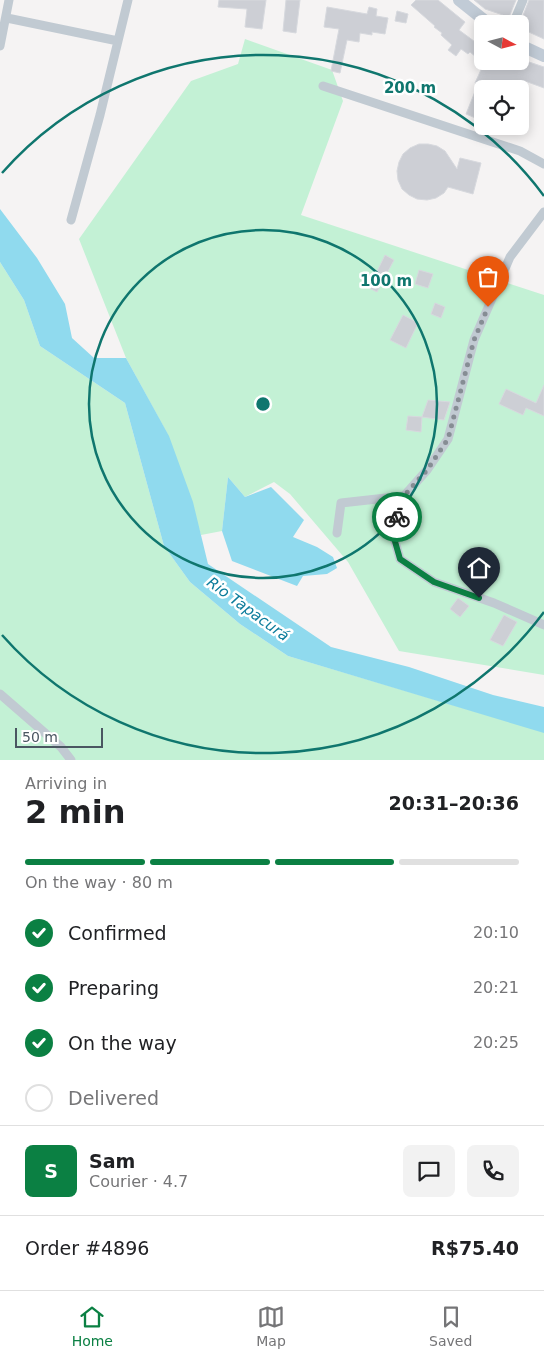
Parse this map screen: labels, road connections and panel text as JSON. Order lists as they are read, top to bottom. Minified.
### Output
{"water":["Rio Tapacurá"],"scale_bar":"50 m","north":"right","page":{"scale":"50 m","heading":["2 min","Arriving in","20:31–20:36"],"panel":["Sam","Courier · 4.7","Order #4896","R$75.40"],"bar":"On the way · 80 m","list":[["Confirmed","20:10"],["Preparing","20:21"],["On the way","20:25"],"Delivered"],"round":"S","tabs":["Home","Map","Saved"]},"rings":["200 m","100 m"]}
